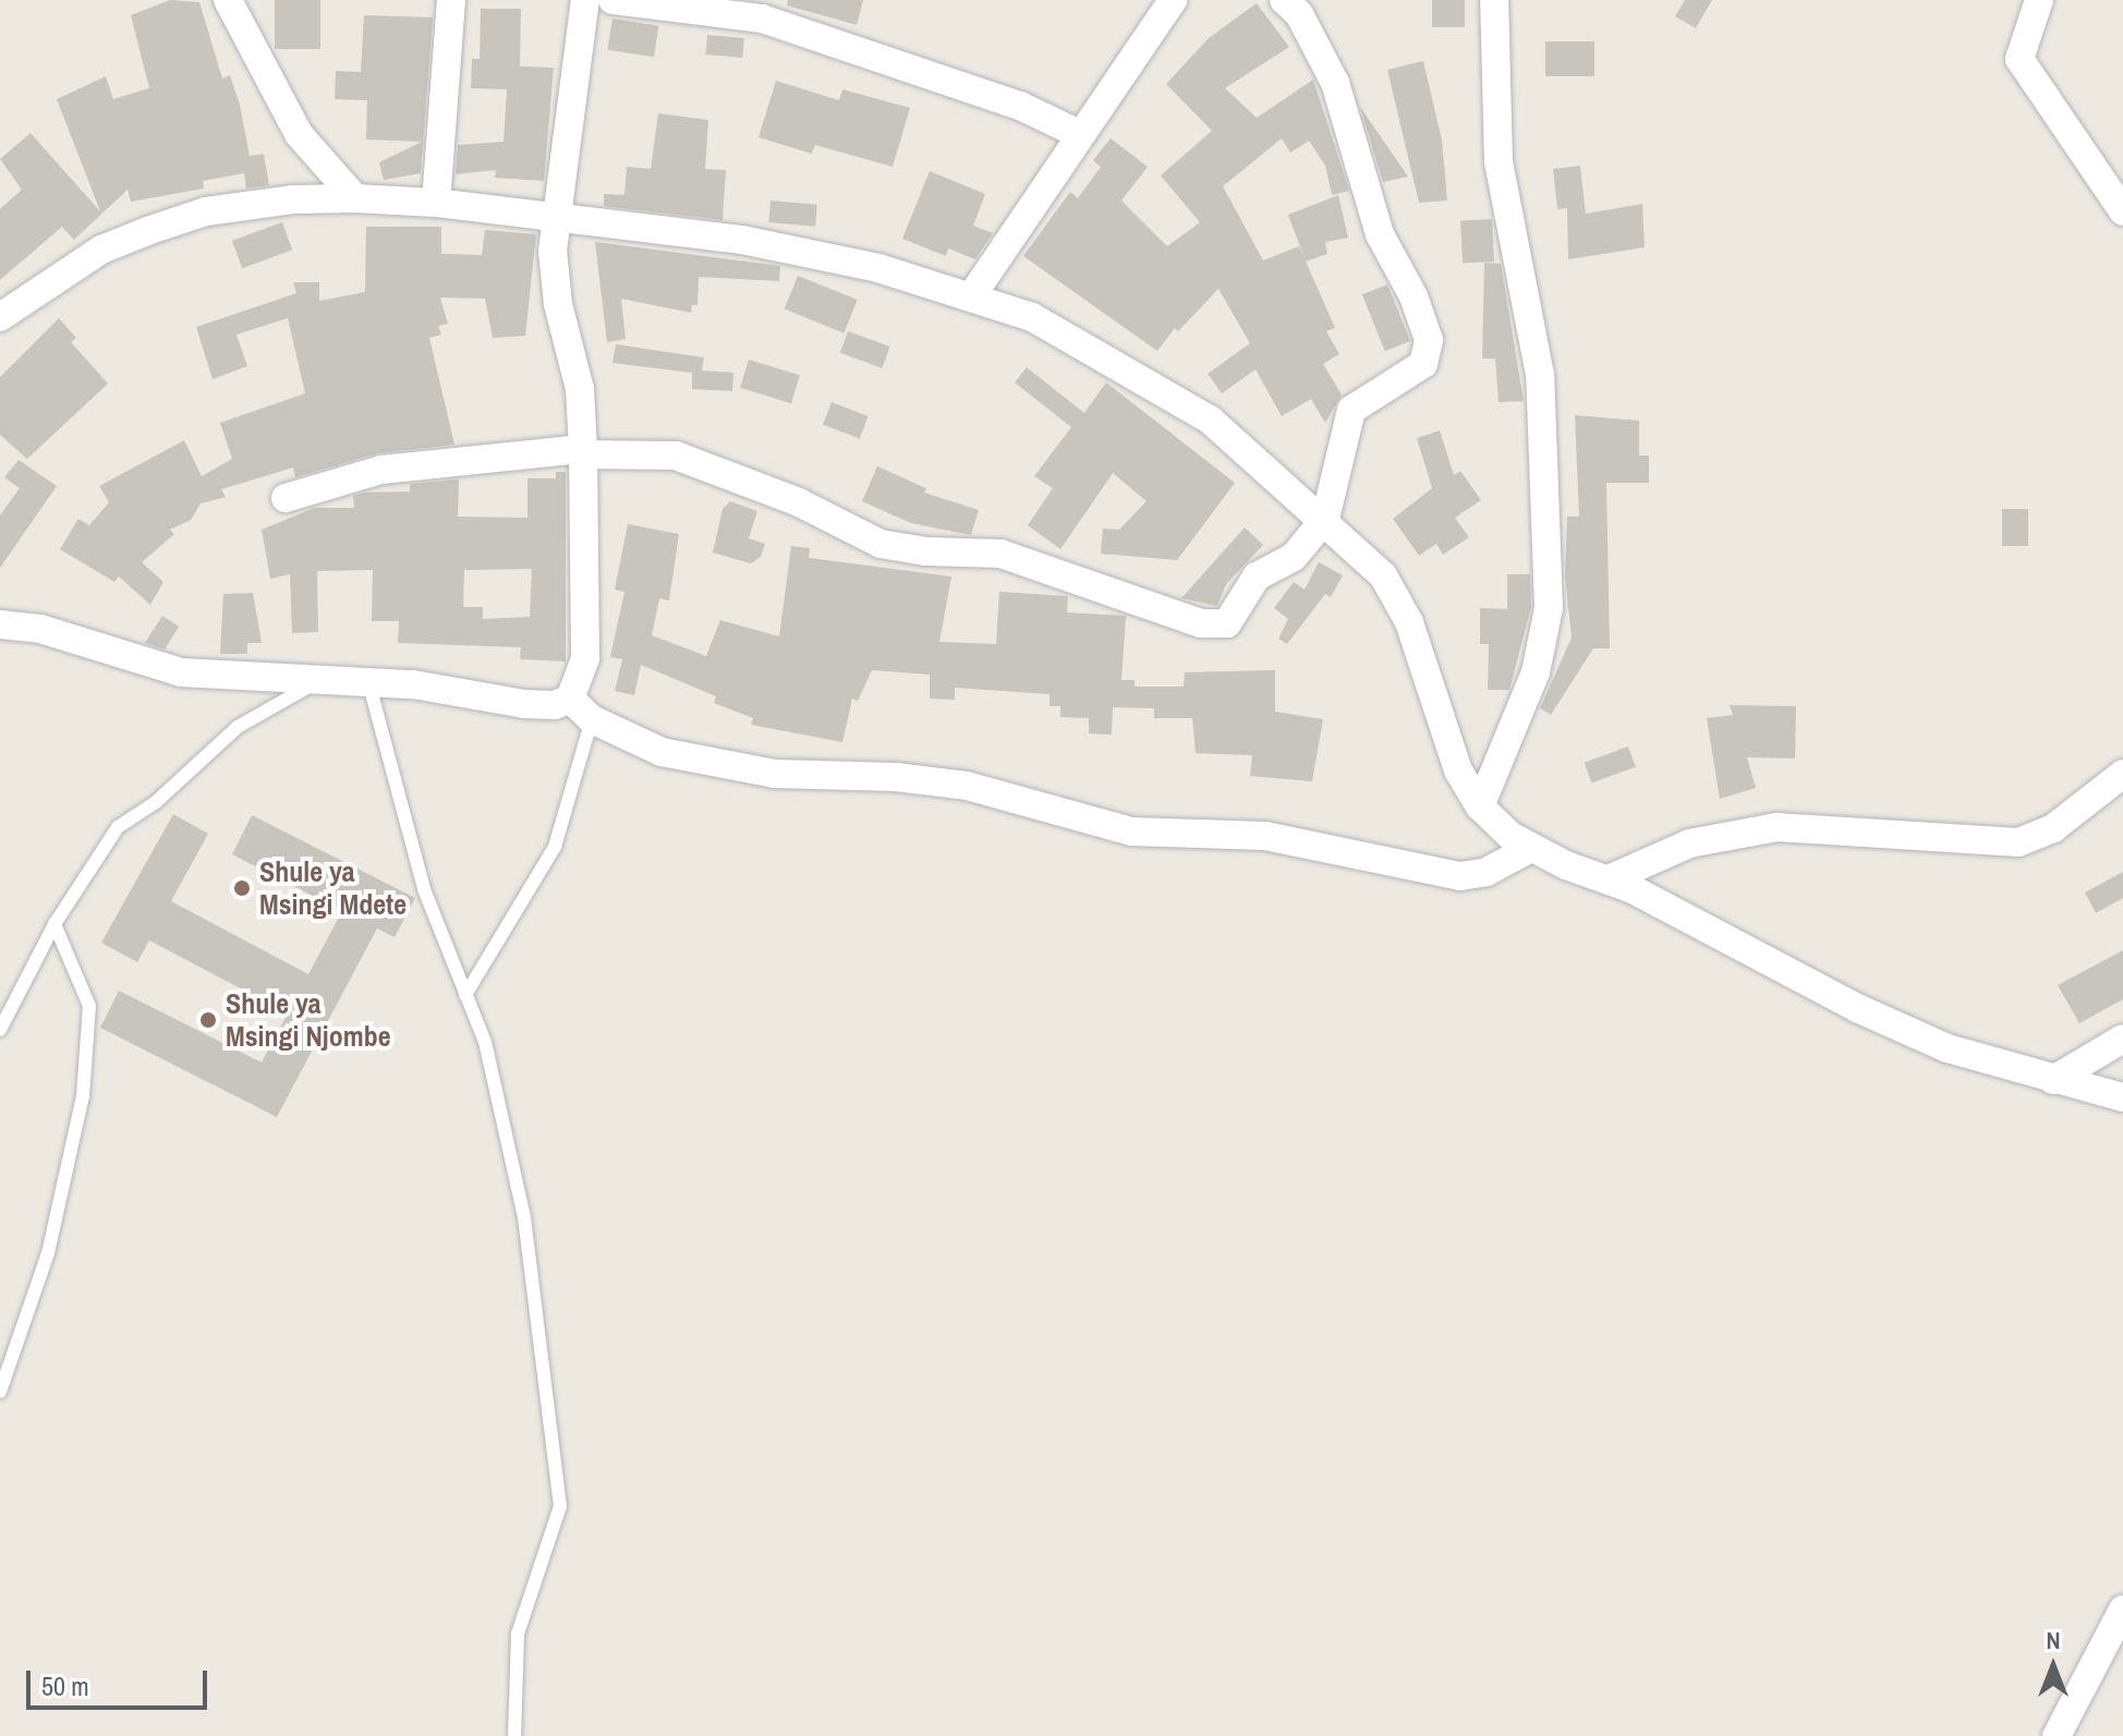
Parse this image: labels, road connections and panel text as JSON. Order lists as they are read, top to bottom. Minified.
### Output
{"places":["Shule ya Msingi Mdete","Shule ya Msingi Njombe"],"scale_bar":"50 m","north":"top"}
